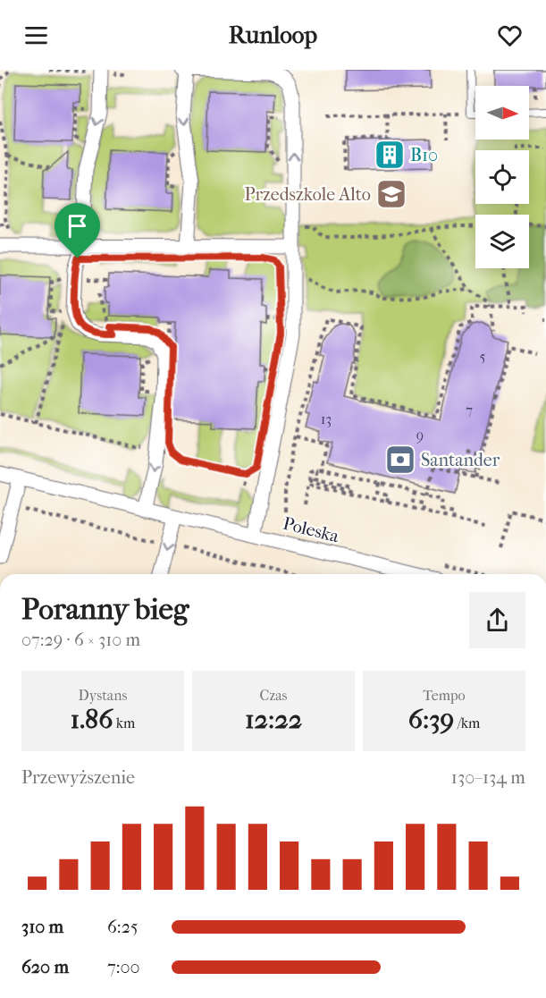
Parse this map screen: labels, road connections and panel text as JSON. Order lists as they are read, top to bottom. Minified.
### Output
{"streets":{"street":["Poleska"]},"places":{"building":["B10"],"school or university":["Przedszkole Alto"],"bank":["Santander"]},"house_numbers":["5","7","13","9"],"north":"right","page":{"header":"Runloop","heading":["Poranny bieg","07:29 · 6 × 310 m"],"stats":[["Dystans","1.86 km"],["Czas","12:22"],["Tempo","6:39 /km"]],"chart":["Przewyższenie","130–134 m"],"list":[{"name":"310 m","note":"6:25"},{"name":"620 m","note":"7:00"}]}}
